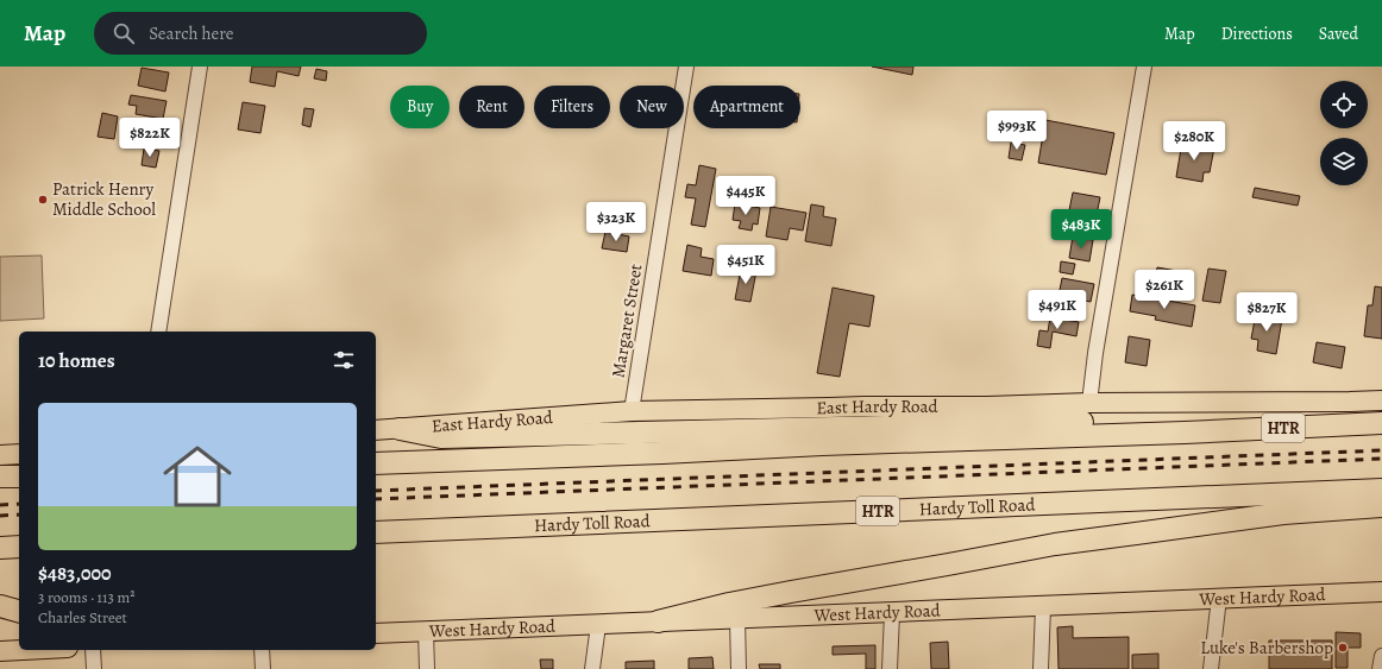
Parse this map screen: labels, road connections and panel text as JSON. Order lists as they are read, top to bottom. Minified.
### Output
{"streets":{"highway":["HTR","Hardy Toll Road"],"main road":["East Hardy Road","West Hardy Road"],"street":["Margaret Street"]},"crossings":[["Margaret Street","East Hardy Road"]],"places":["Patrick Henry Middle School","Luke's Barbershop"],"page":{"header":"Map","search":"Search here","nav":["Map","Directions","Saved"],"chip":["Buy","Rent","Filters","New","Apartment"],"price":["$993K","$822K","$280K","$445K","$323K","$483K","$451K","$261K","$491K","$827K"],"heading":"10 homes","list":[{"name":"$483,000","note":"3 rooms · 113 m² · Charles Street"}]}}
